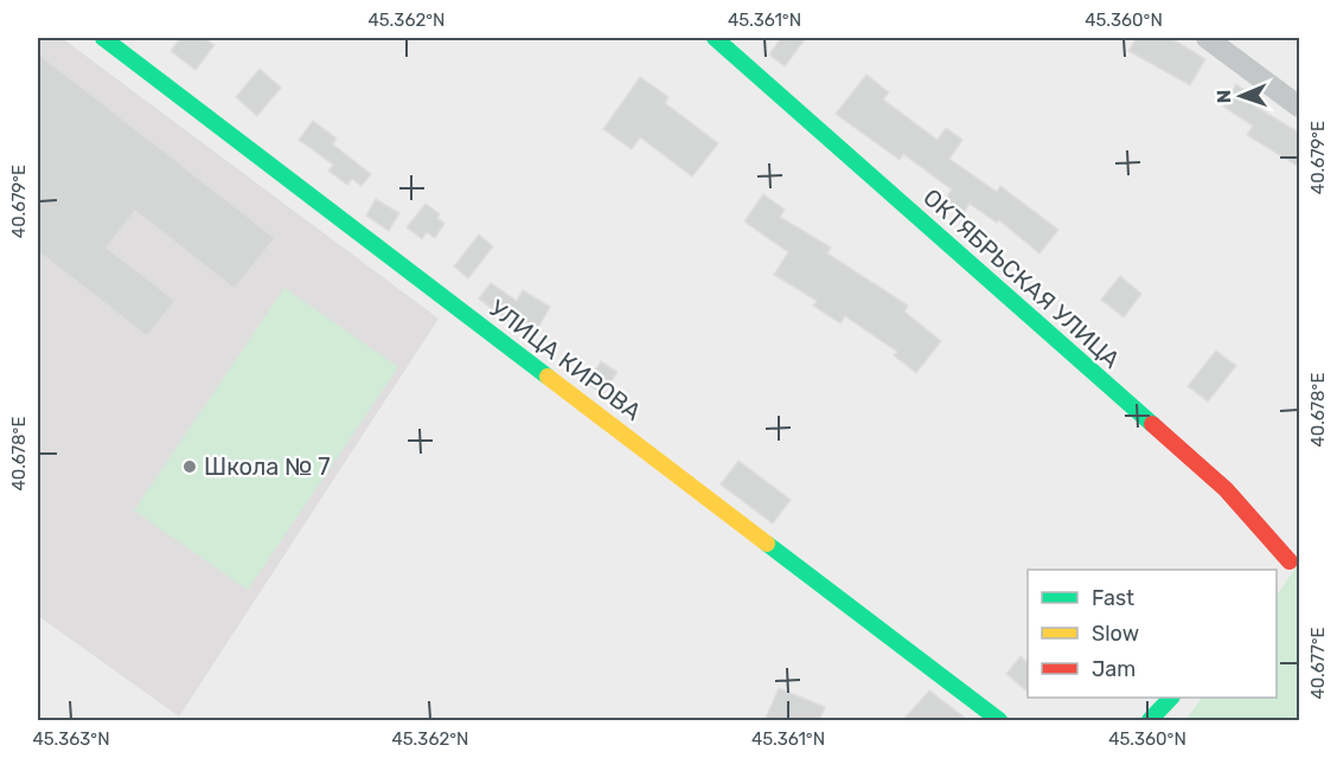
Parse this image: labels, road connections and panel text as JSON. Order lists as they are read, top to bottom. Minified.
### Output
{"streets":{"street":["ОКТЯБРЬСКАЯ УЛИЦА","УЛИЦА КИРОВА"]},"places":["Школа № 7"],"legend":["Fast","Slow","Jam"],"north":"left","coordinates":["45.362°N","45.361°N","45.360°N","40.679°E","40.678°E","40.677°E","45.363°N"]}
